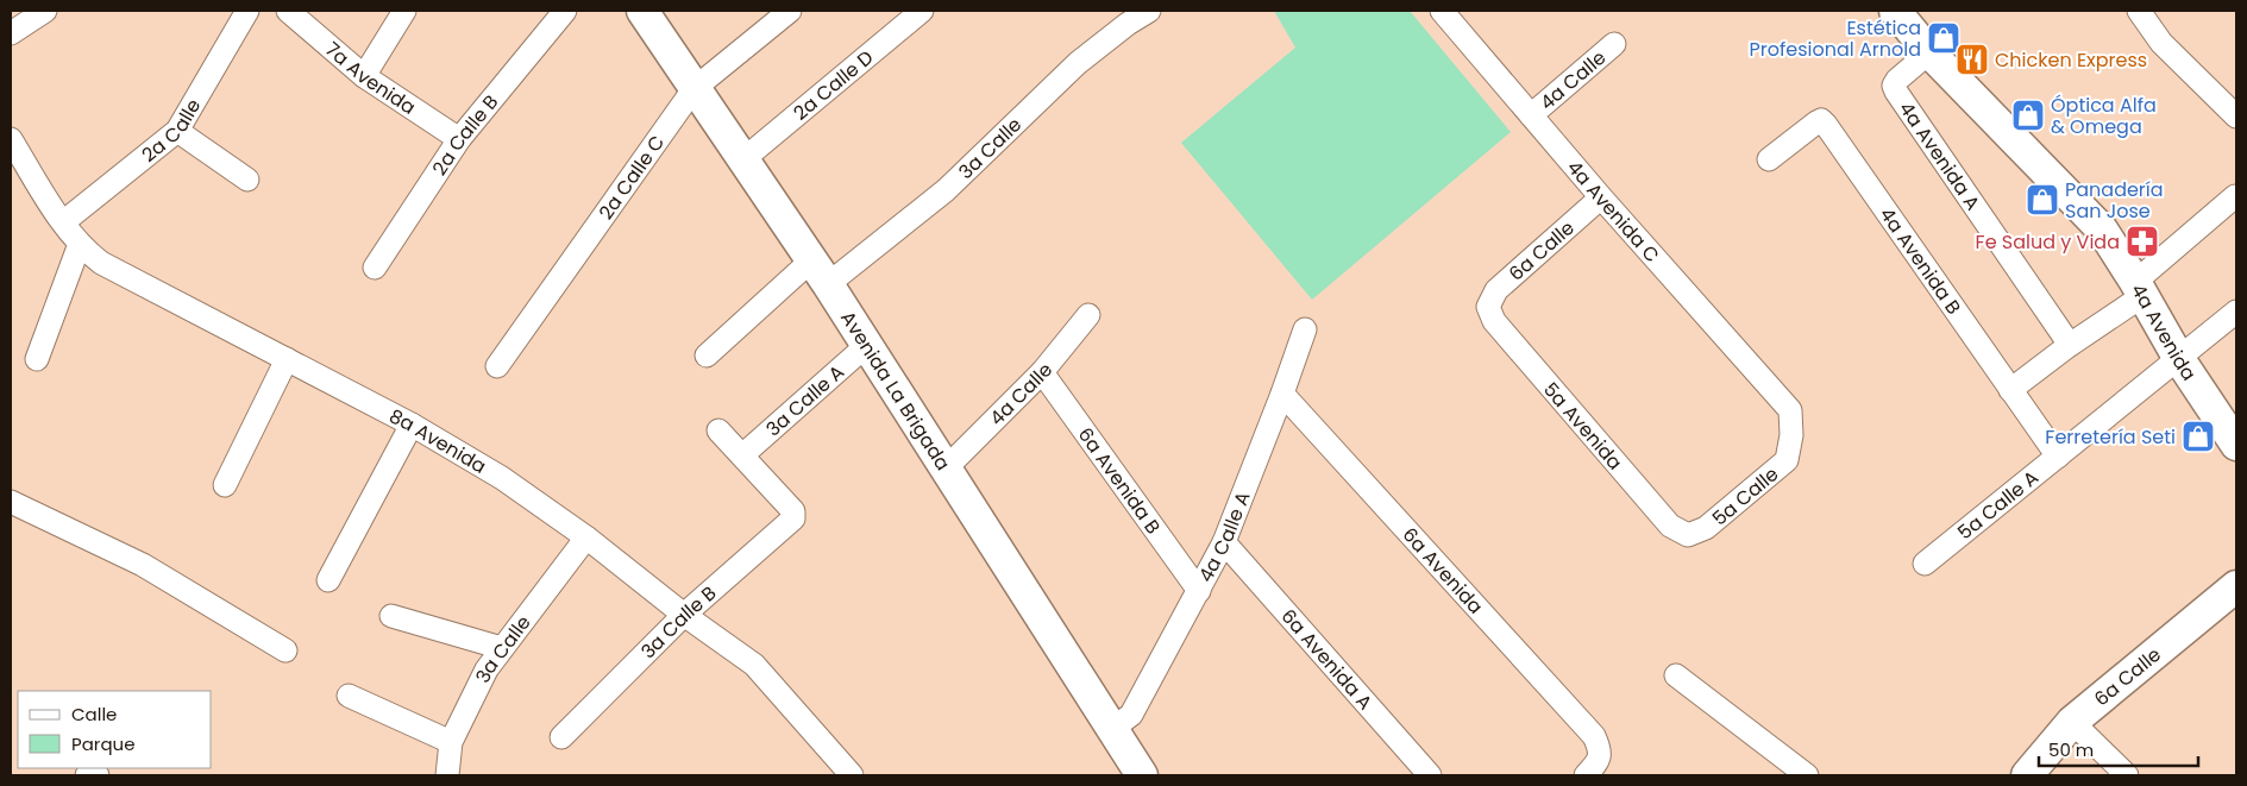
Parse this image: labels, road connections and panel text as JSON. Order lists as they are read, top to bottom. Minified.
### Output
{"streets":{"main road":["6a Calle","4a Avenida","Avenida La Brigada"],"street":["7a Avenida","4a Calle","2a Calle D","2a Calle","2a Calle B","3a Calle","4a Avenida A","2a Calle C","4a Avenida C","4a Avenida B","3a Calle A","5a Avenida","8a Avenida","6a Avenida B","5a Calle","5a Calle A","4a Calle A","6a Avenida","3a Calle B","6a Avenida A"]},"crossings":[["7a Avenida","2a Calle B"],["4a Calle","4a Avenida C"],["4a Calle","Avenida La Brigada"],["4a Calle","6a Avenida B"],["2a Calle D","Avenida La Brigada"],["2a Calle","8a Avenida"],["3a Calle","Avenida La Brigada"],["3a Calle","8a Avenida"],["4a Avenida A","4a Avenida"],["2a Calle C","Avenida La Brigada"],["4a Avenida C","6a Calle"],["4a Avenida C","5a Calle"],["6a Calle","5a Avenida"],["4a Avenida B","5a Calle A"],["4a Avenida","5a Calle A"],["Avenida La Brigada","3a Calle A"],["Avenida La Brigada","4a Calle A"],["3a Calle A","3a Calle B"],["5a Avenida","5a Calle"],["8a Avenida","3a Calle B"],["6a Avenida B","4a Calle A"],["4a Calle A","6a Avenida"],["4a Calle A","6a Avenida A"]],"places":{"shop":["Estética Profesional Arnold","Óptica Alfa & Omega","Panadería San Jose","Ferretería Seti"],"restaurant":["Chicken Express"],"pharmacy":["Fe Salud y Vida"]},"legend":["Calle","Parque"],"scale_bar":"50 m"}
